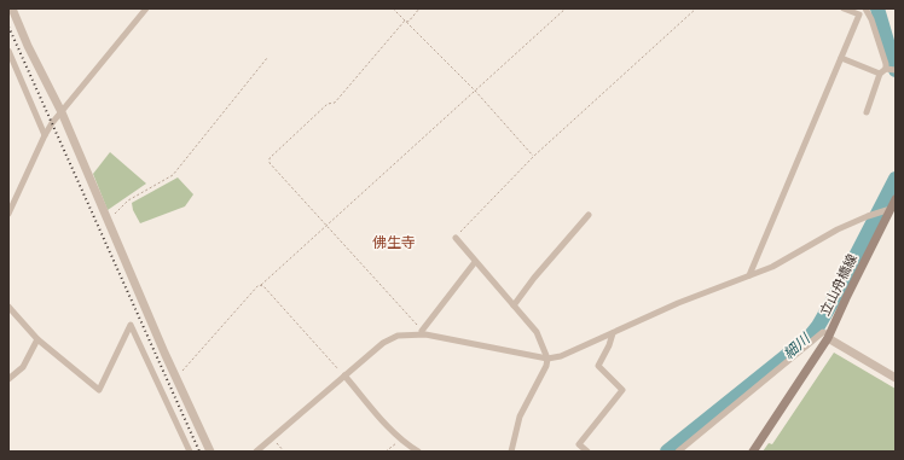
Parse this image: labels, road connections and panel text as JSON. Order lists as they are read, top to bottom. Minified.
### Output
{"streets":{"main road":["立山舟橋線"]},"districts":["佛生寺"],"water":["細川"]}
